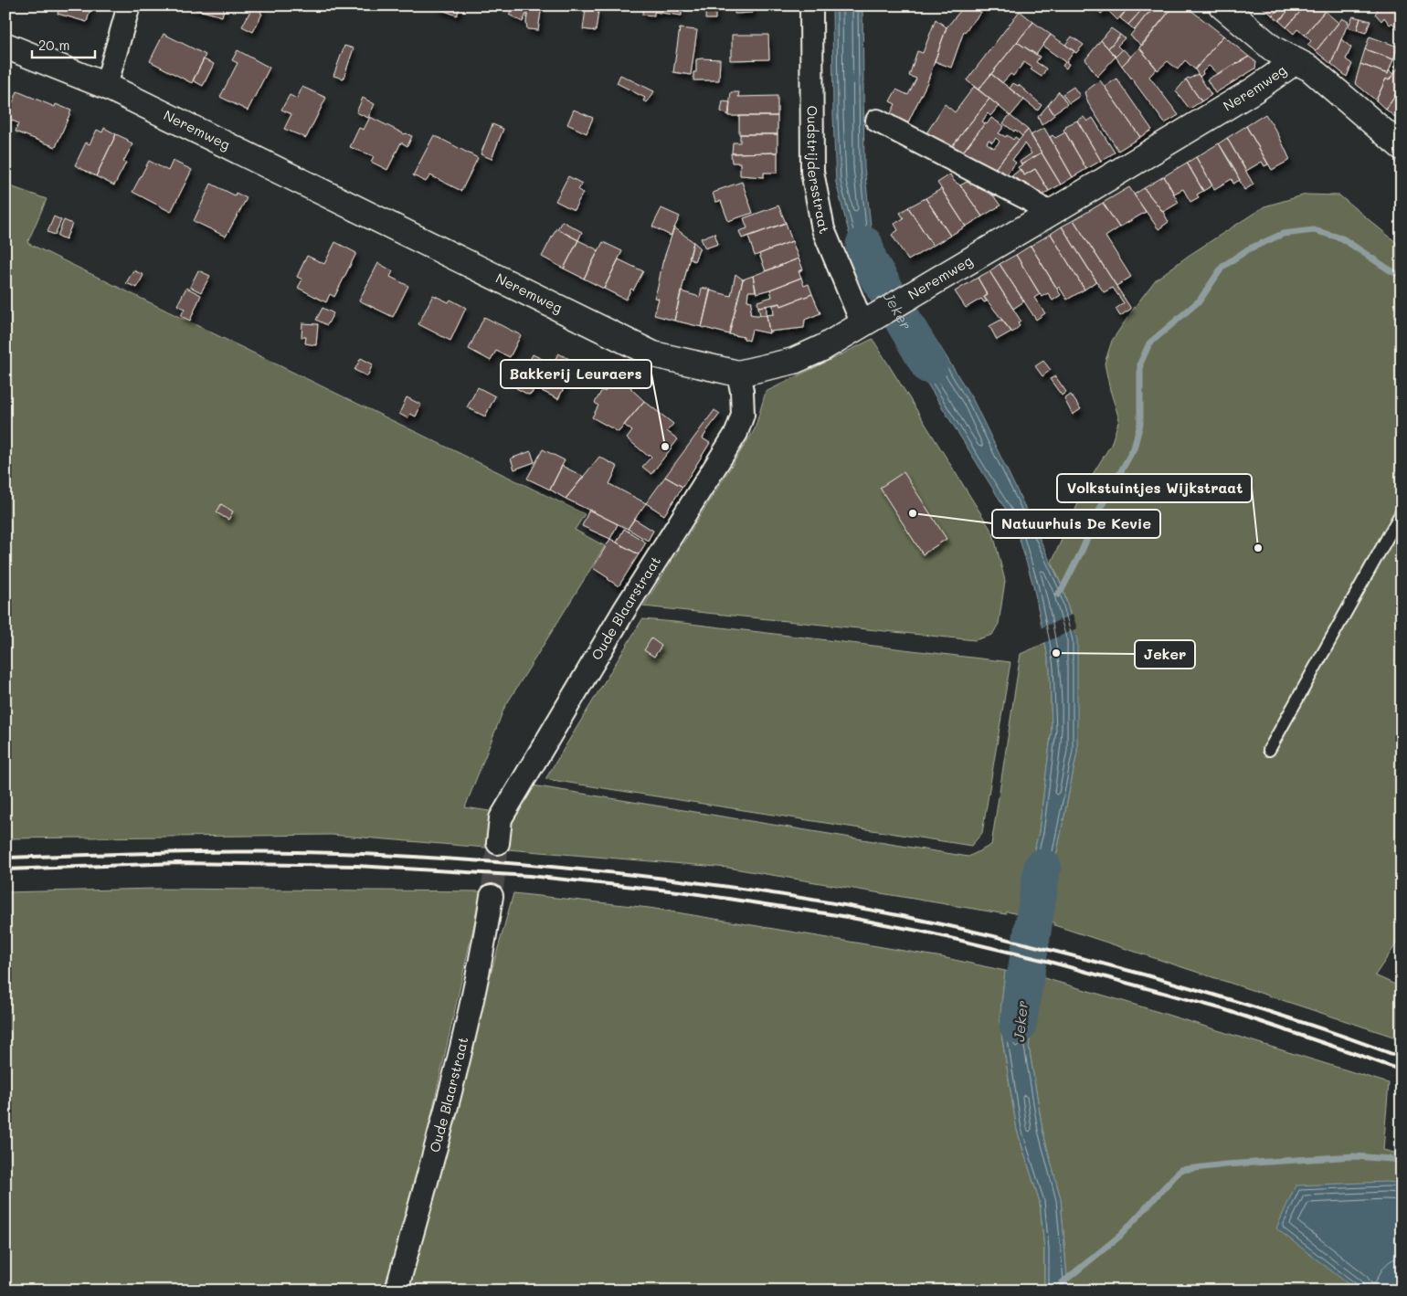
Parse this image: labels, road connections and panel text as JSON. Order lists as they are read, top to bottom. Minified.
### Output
{"streets":{"street":["Neremweg","Oudstrijdersstraat","Oude Blaarstraat"]},"crossings":[["Neremweg","Oudstrijdersstraat"],["Neremweg","Oude Blaarstraat"]],"water":["Jeker"],"places":["Bakkerij Leuraers","Natuurhuis De Kevie","Volkstuintjes Wijkstraat","Jeker"],"scale_bar":"20 m"}
